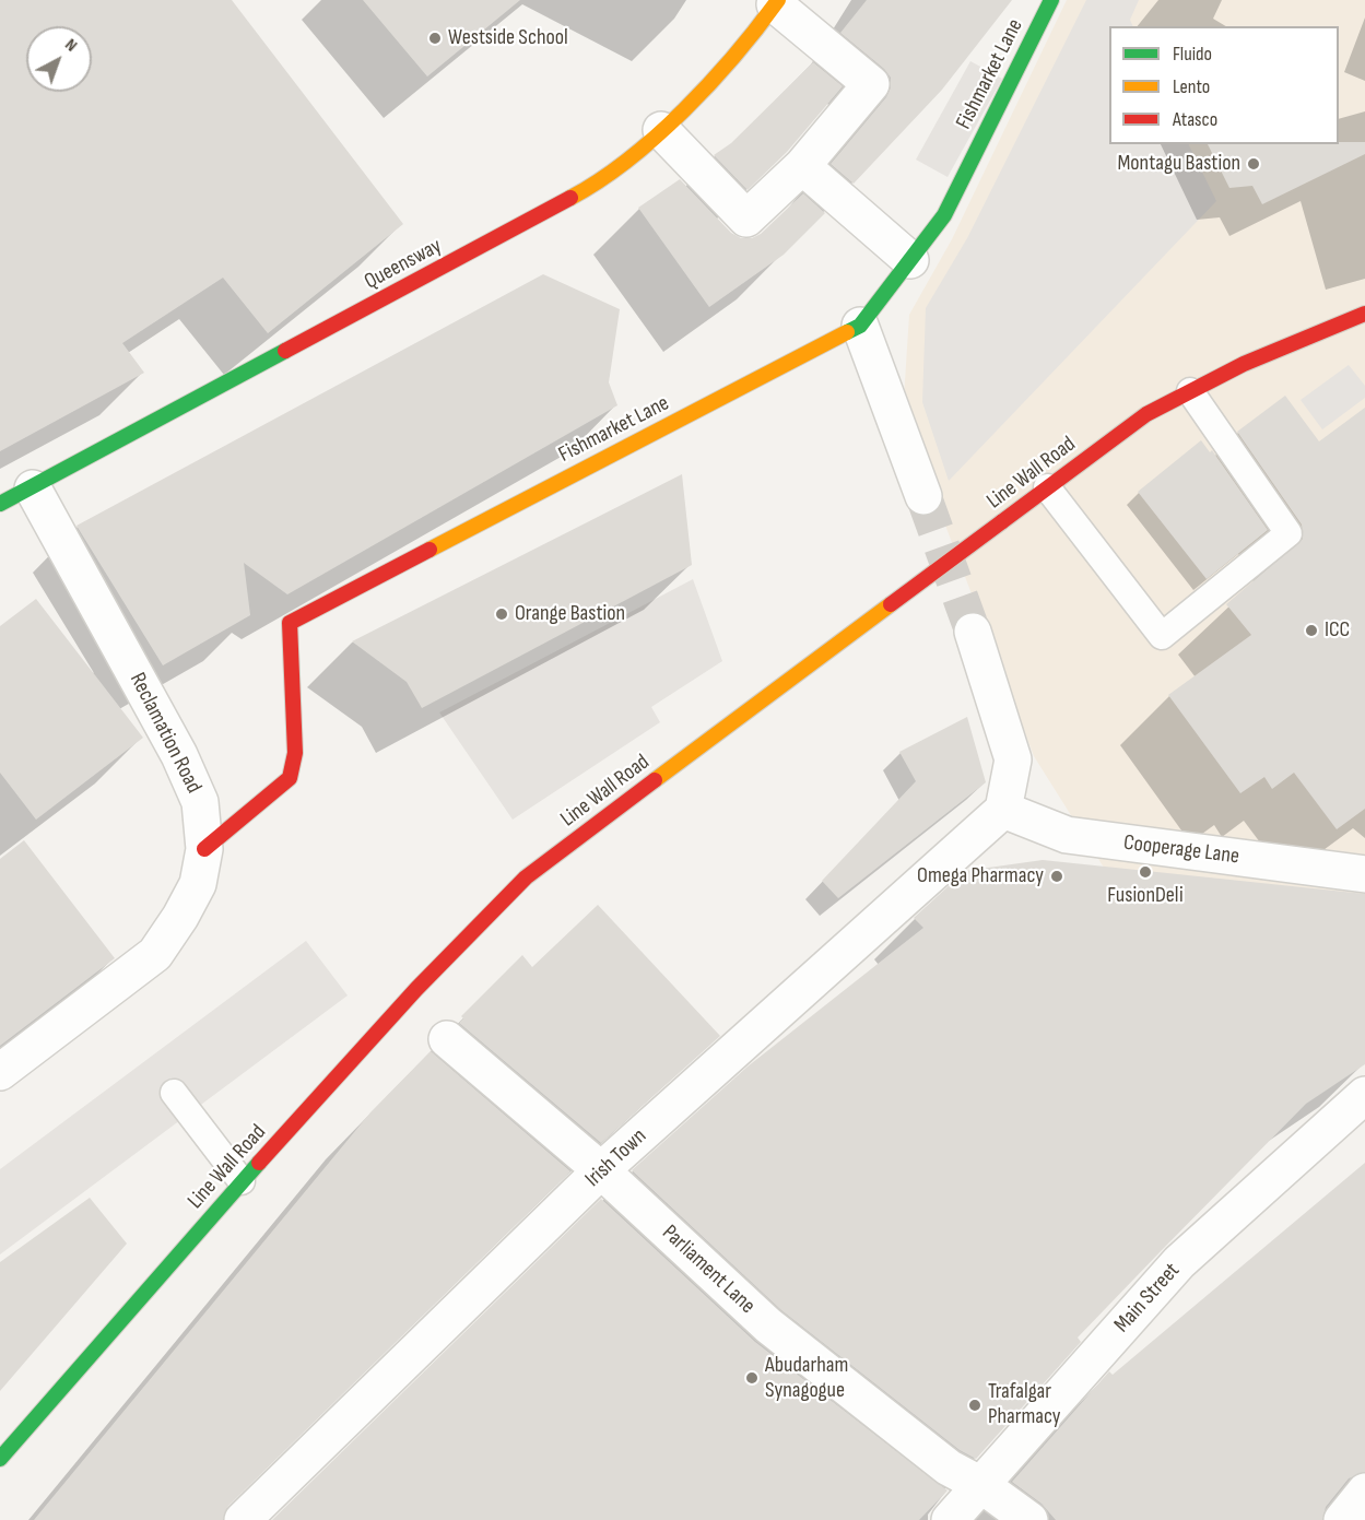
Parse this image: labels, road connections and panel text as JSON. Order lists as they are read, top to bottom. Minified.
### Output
{"streets":{"street":["Fishmarket Lane","Queensway","Line Wall Road","Reclamation Road","Cooperage Lane","Irish Town","Parliament Lane","Main Street"]},"crossings":[["Fishmarket Lane","Reclamation Road"],["Queensway","Reclamation Road"],["Cooperage Lane","Irish Town"],["Irish Town","Parliament Lane"],["Parliament Lane","Main Street"]],"places":["Westside School","Montagu Bastion","Orange Bastion","ICC","FusionDeli","Omega Pharmacy","Abudarham Synagogue","Trafalgar Pharmacy"],"legend":["Fluido","Lento","Atasco"],"north":"top right"}
